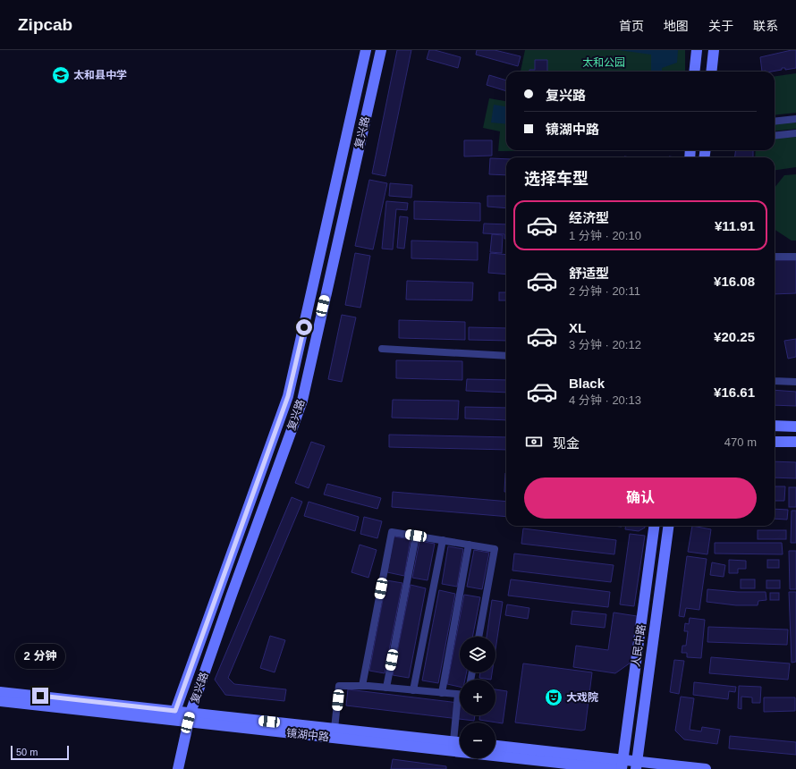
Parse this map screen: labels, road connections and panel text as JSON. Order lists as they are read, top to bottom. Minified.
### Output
{"streets":{"main road":["复兴路","人民中路","镜湖中路"]},"crossings":[["复兴路","镜湖中路"]],"parks":["太和公园"],"places":{"school or university":["太和县中学"],"theatre":["大戏院"]},"scale_bar":"50 m","page":{"header":"Zipcab","nav":["首页","地图","关于","联系"],"banner":["复兴路","镜湖中路"],"heading":"选择车型","list":[{"name":"经济型","note":"1 分钟 · 20:10","value":"¥11.91"},{"name":"舒适型","note":"2 分钟 · 20:11","value":"¥16.08"},{"name":"XL","note":"3 分钟 · 20:12","value":"¥20.25"},{"name":"Black","note":"4 分钟 · 20:13","value":"¥16.61"}],"pay":["现金","470 m"],"buttons":"确认","map_buttons":["+","−"],"bubble":"2 分钟","scale":"50 m"}}
